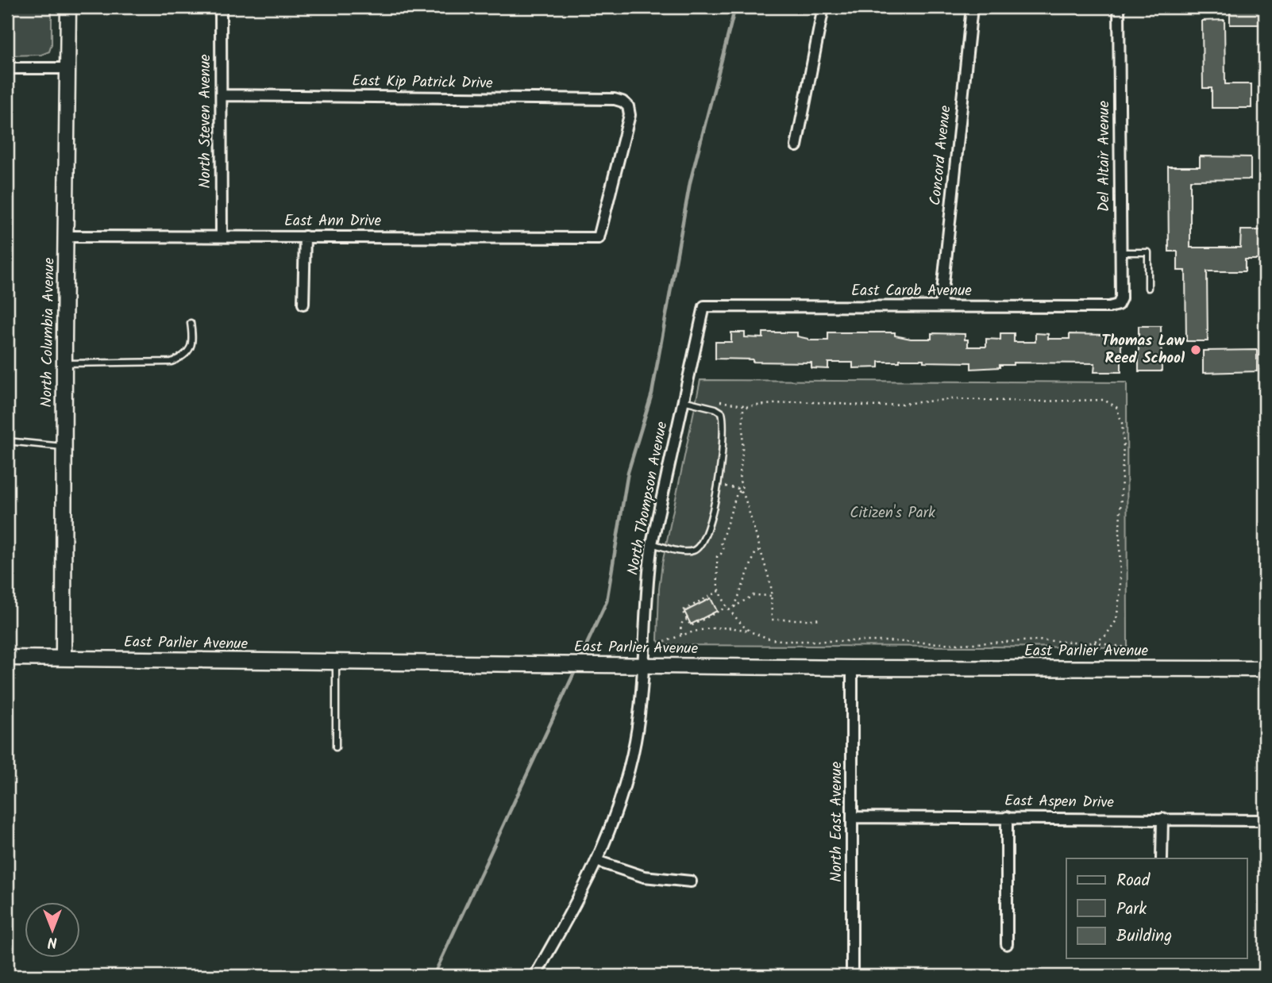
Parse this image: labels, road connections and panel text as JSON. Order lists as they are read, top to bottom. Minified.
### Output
{"streets":{"street":["East Kip Patrick Drive","North Steven Avenue","Concord Avenue","Del Altair Avenue","East Ann Drive","East Carob Avenue","North Columbia Avenue","North Thompson Avenue","East Parlier Avenue","East Aspen Drive","North East Avenue"]},"crossings":[["East Kip Patrick Drive","North Steven Avenue"],["East Kip Patrick Drive","East Ann Drive"],["North Steven Avenue","East Ann Drive"],["Concord Avenue","East Carob Avenue"],["Del Altair Avenue","East Carob Avenue"],["East Ann Drive","North Columbia Avenue"],["East Carob Avenue","North Thompson Avenue"],["North Columbia Avenue","East Parlier Avenue"],["North Thompson Avenue","East Parlier Avenue"],["East Parlier Avenue","North East Avenue"],["East Aspen Drive","North East Avenue"]],"parks":["Citizen's Park"],"places":["Thomas Law Reed School"],"legend":["Road","Park","Building"],"north":"bottom"}
